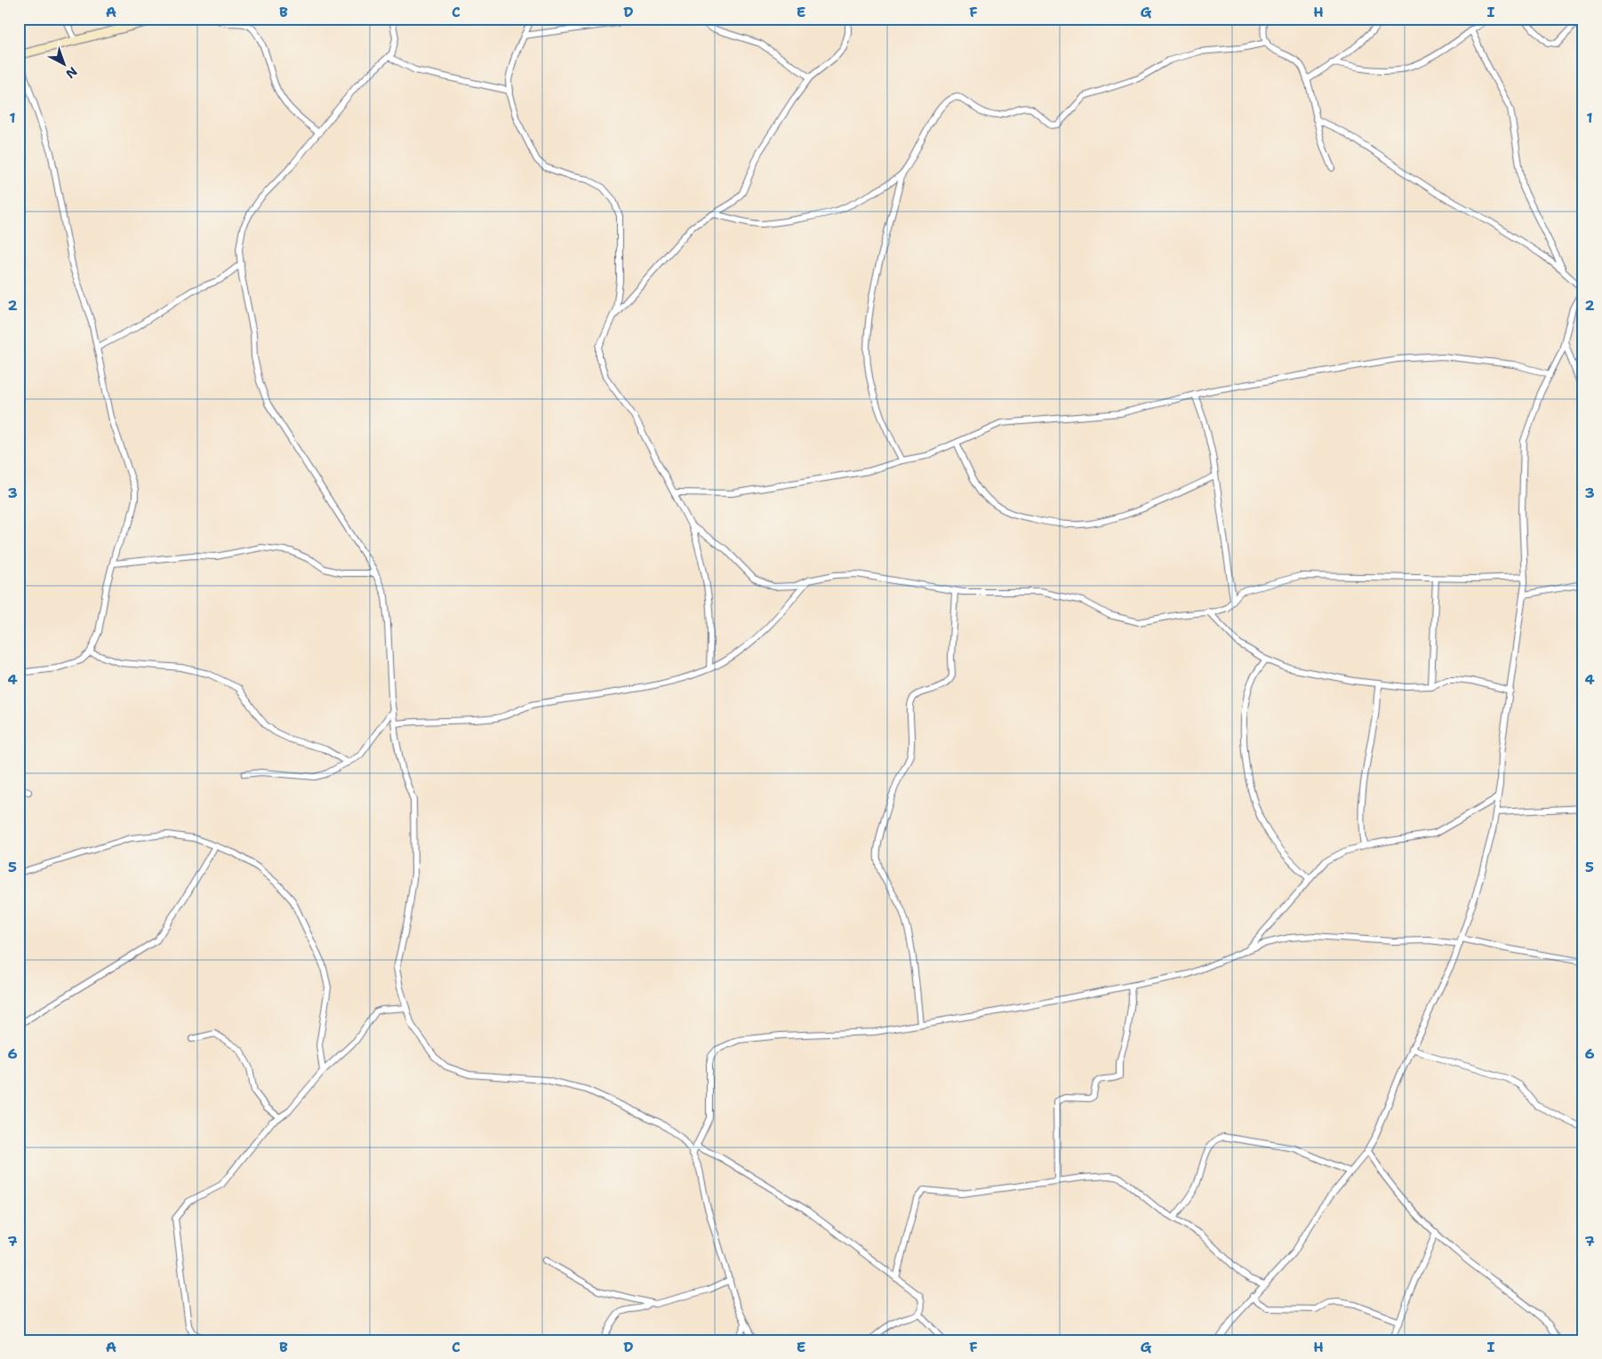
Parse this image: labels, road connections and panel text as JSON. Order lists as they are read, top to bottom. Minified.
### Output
{"north":"bottom right","grid":{"columns":["A","B","C","D","E","F","G","H","I"],"rows":["1","2","3","4","5","6","7"]}}
